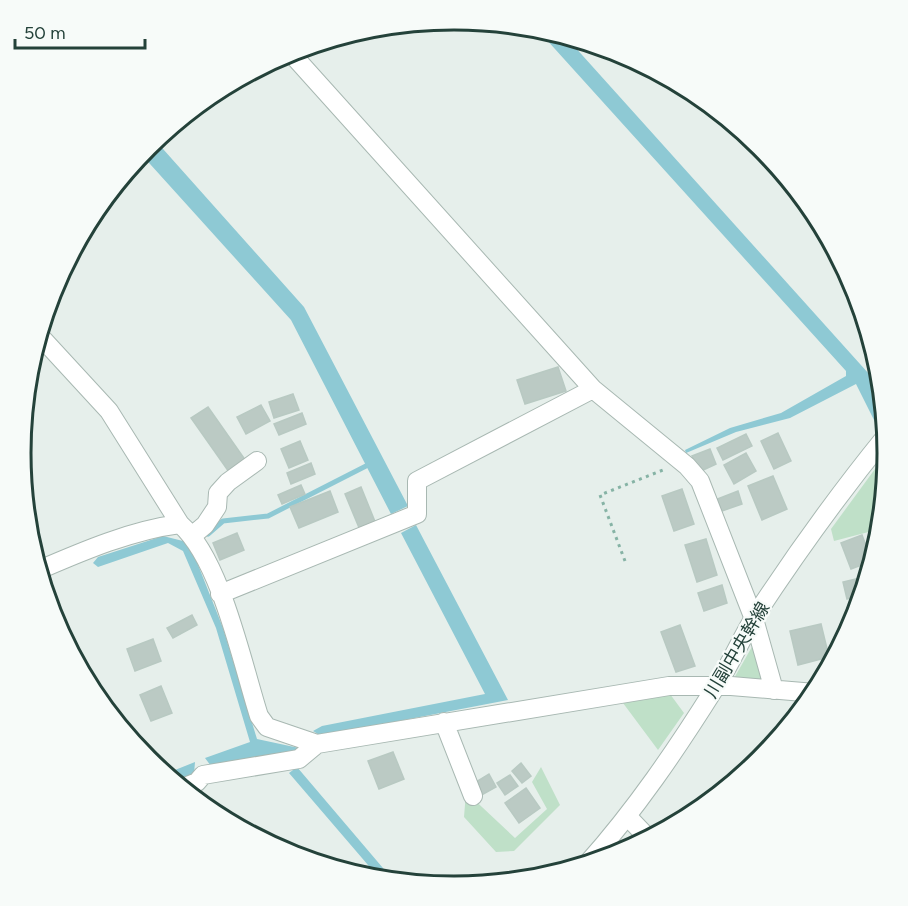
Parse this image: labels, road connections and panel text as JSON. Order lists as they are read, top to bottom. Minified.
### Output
{"streets":{"street":["川副中央幹線"]},"scale_bar":"50 m"}
